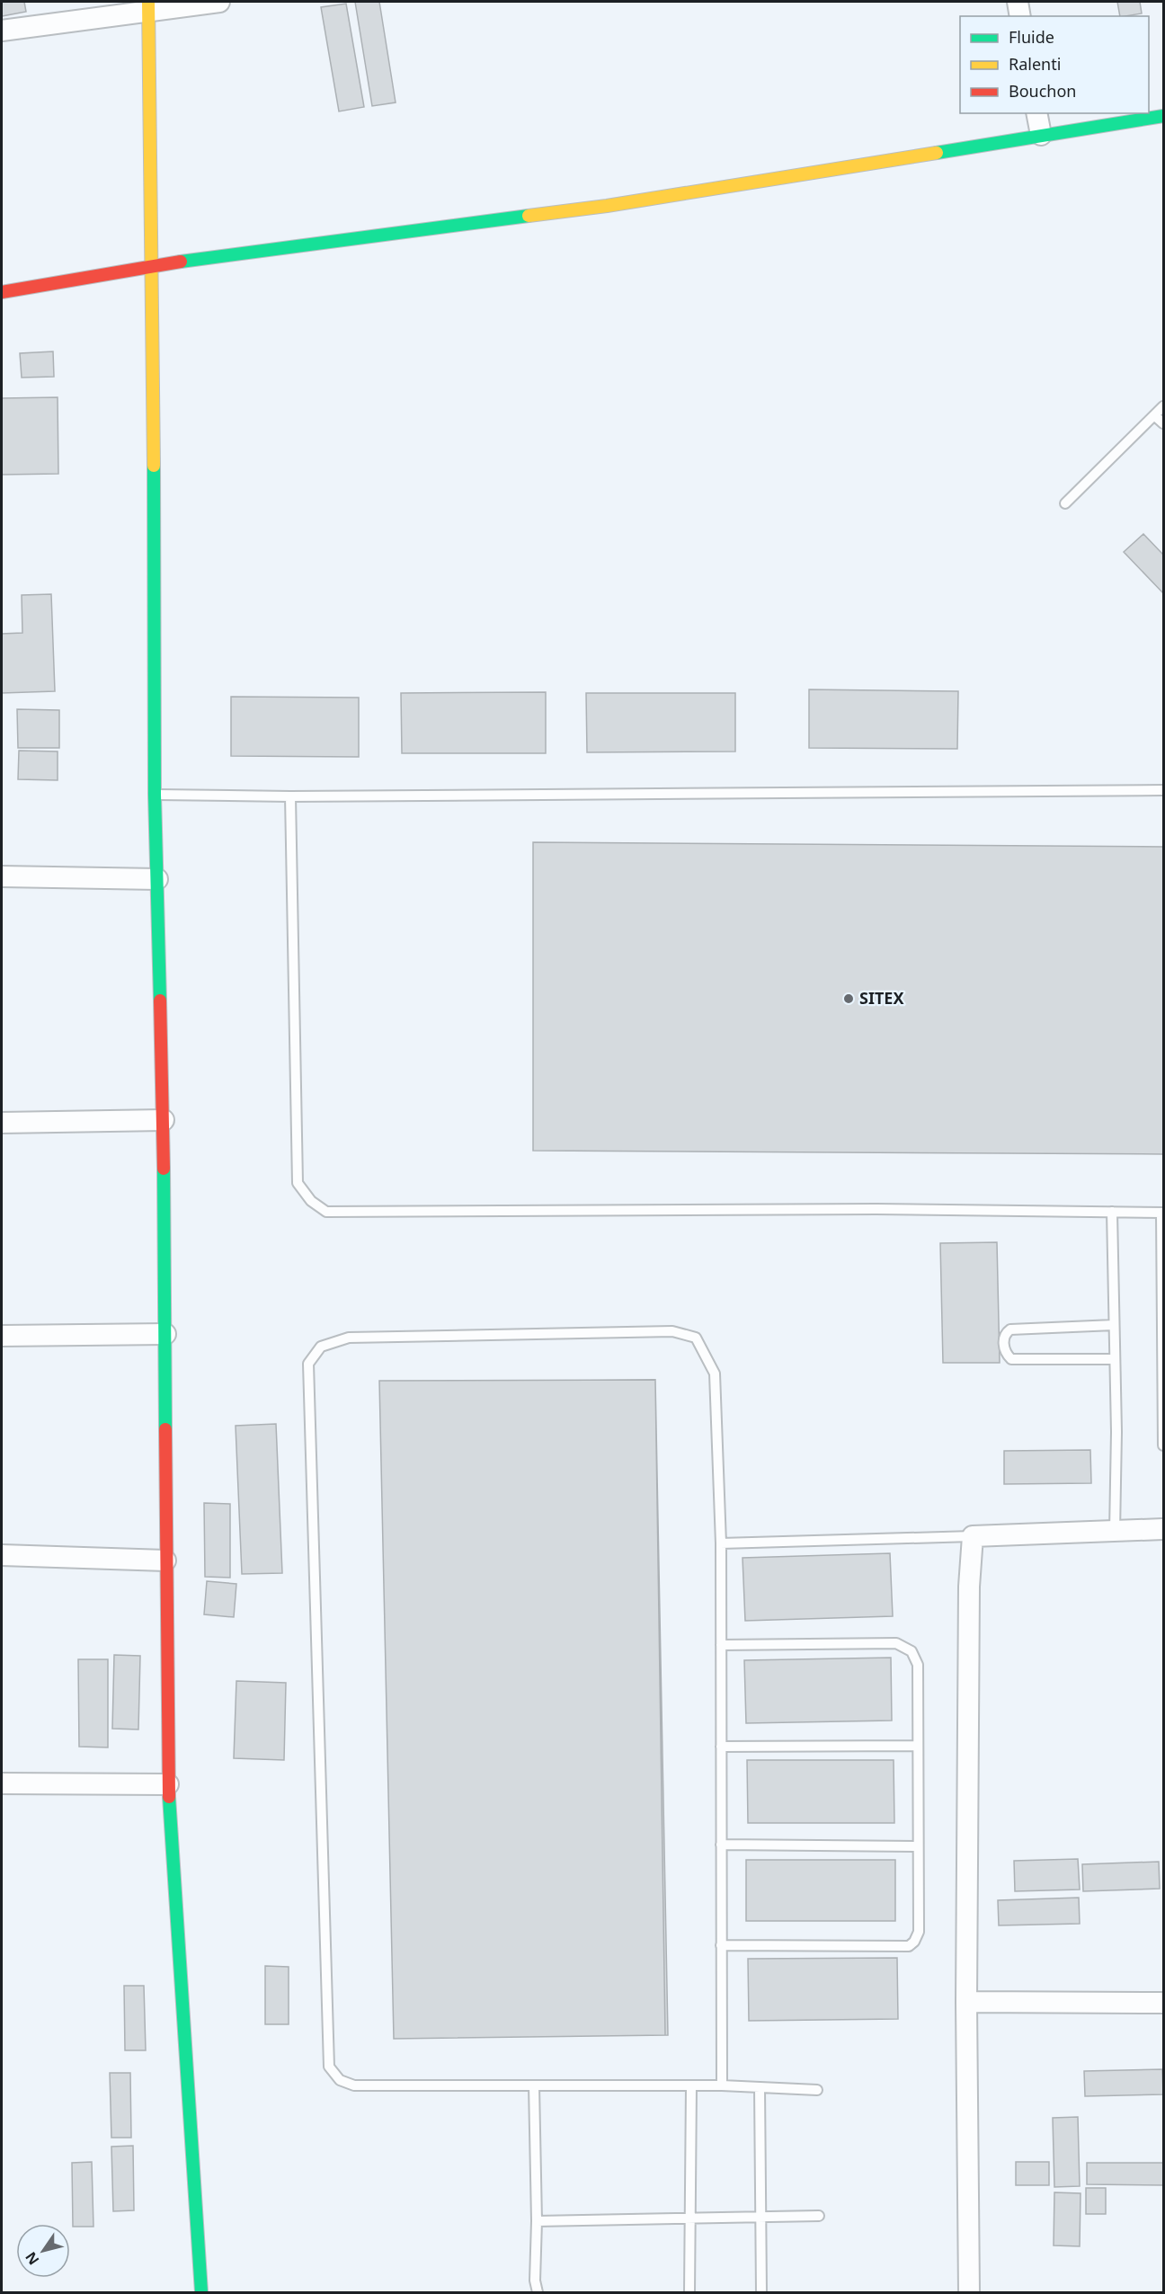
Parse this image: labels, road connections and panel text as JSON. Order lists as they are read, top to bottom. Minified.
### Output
{"places":["SITEX"],"legend":["Fluide","Ralenti","Bouchon"],"north":"bottom left"}
